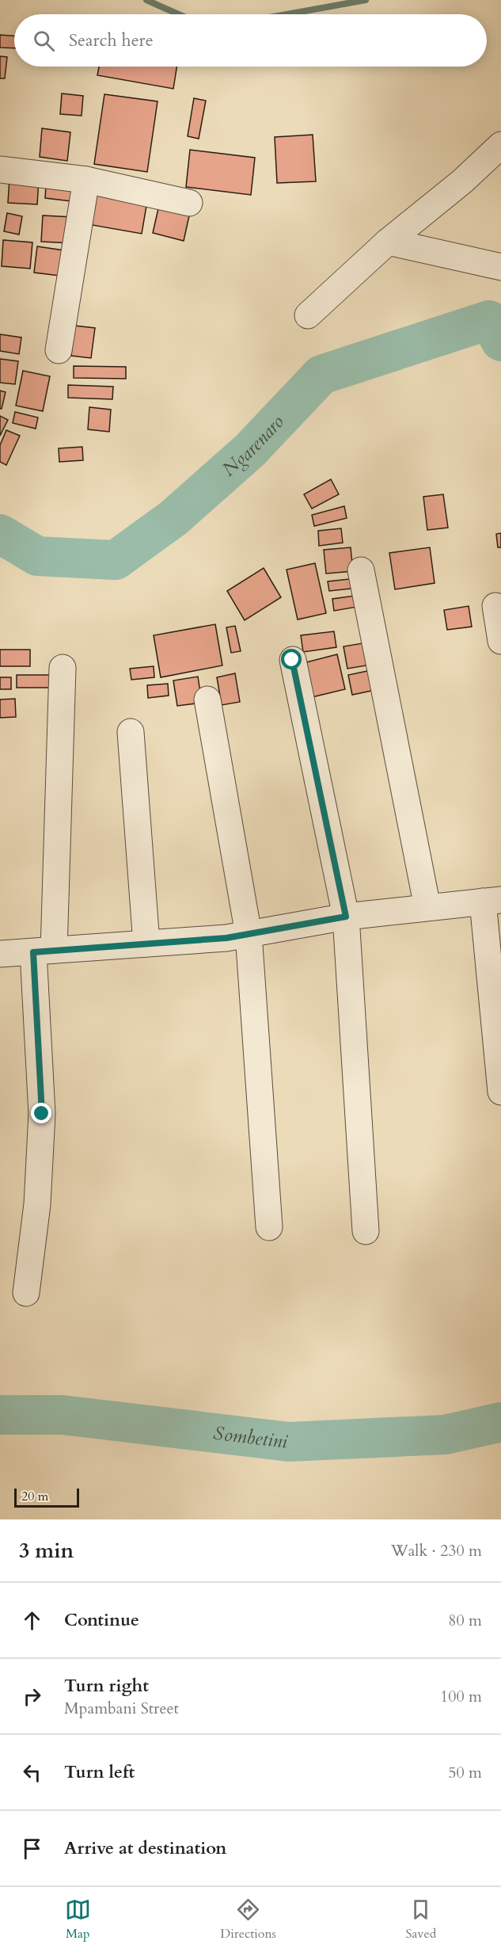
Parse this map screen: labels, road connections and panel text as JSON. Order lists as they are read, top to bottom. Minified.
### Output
{"water":["Ngarenaro","Sombetini"],"scale_bar":"20 m","page":{"search":"Search here","scale":"20 m","heading":["3 min","Walk · 230 m"],"list":[["Continue","80 m"],["Turn right","Mpambani Street","100 m"],["Turn left","50 m"],"Arrive at destination"],"nav":["Map","Directions","Saved"]}}
